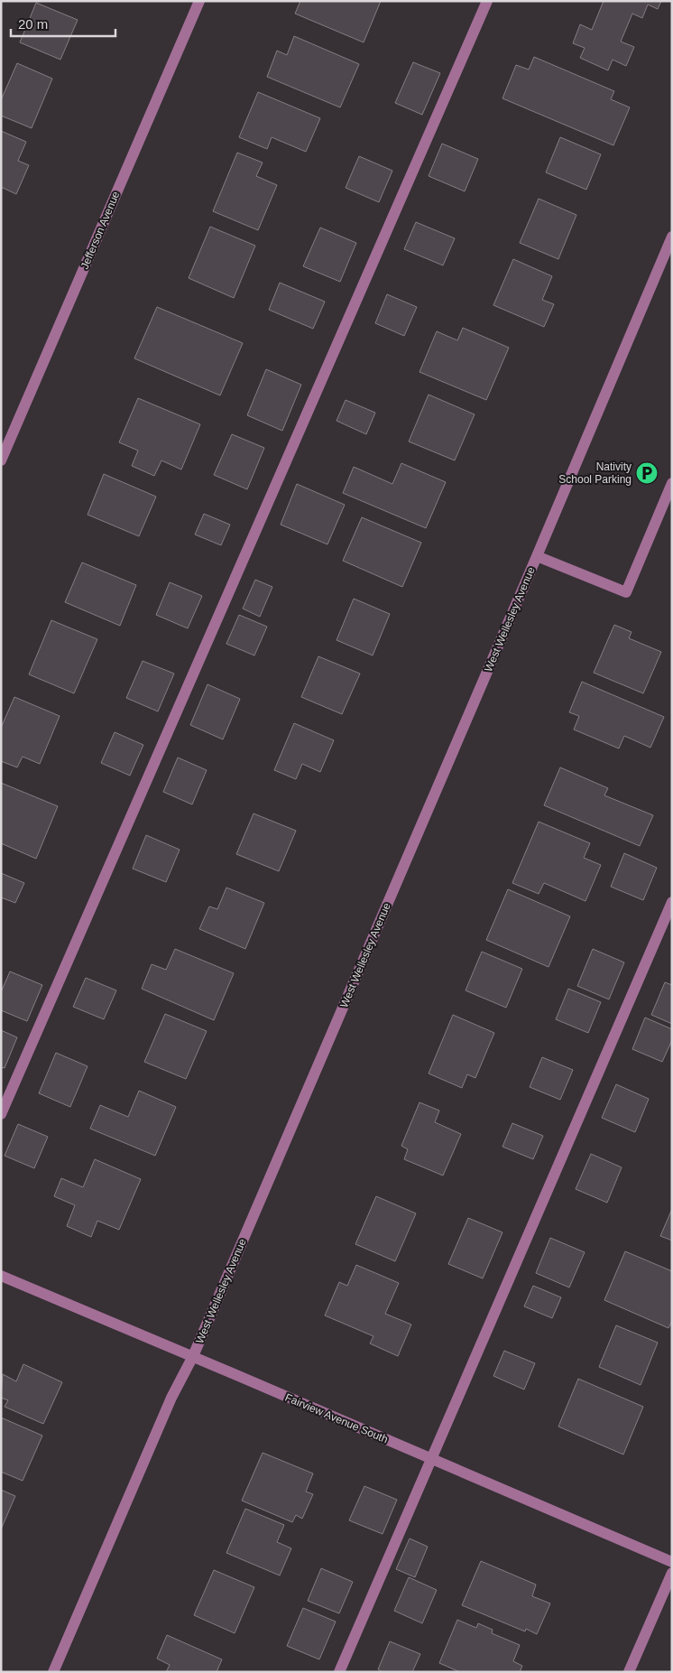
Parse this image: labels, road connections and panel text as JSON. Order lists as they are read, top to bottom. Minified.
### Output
{"streets":{"street":["Jefferson Avenue","West Wellesley Avenue","Fairview Avenue South"]},"crossings":[["West Wellesley Avenue","Fairview Avenue South"]],"places":{"parking":["Nativity School Parking"]},"scale_bar":"20 m"}
